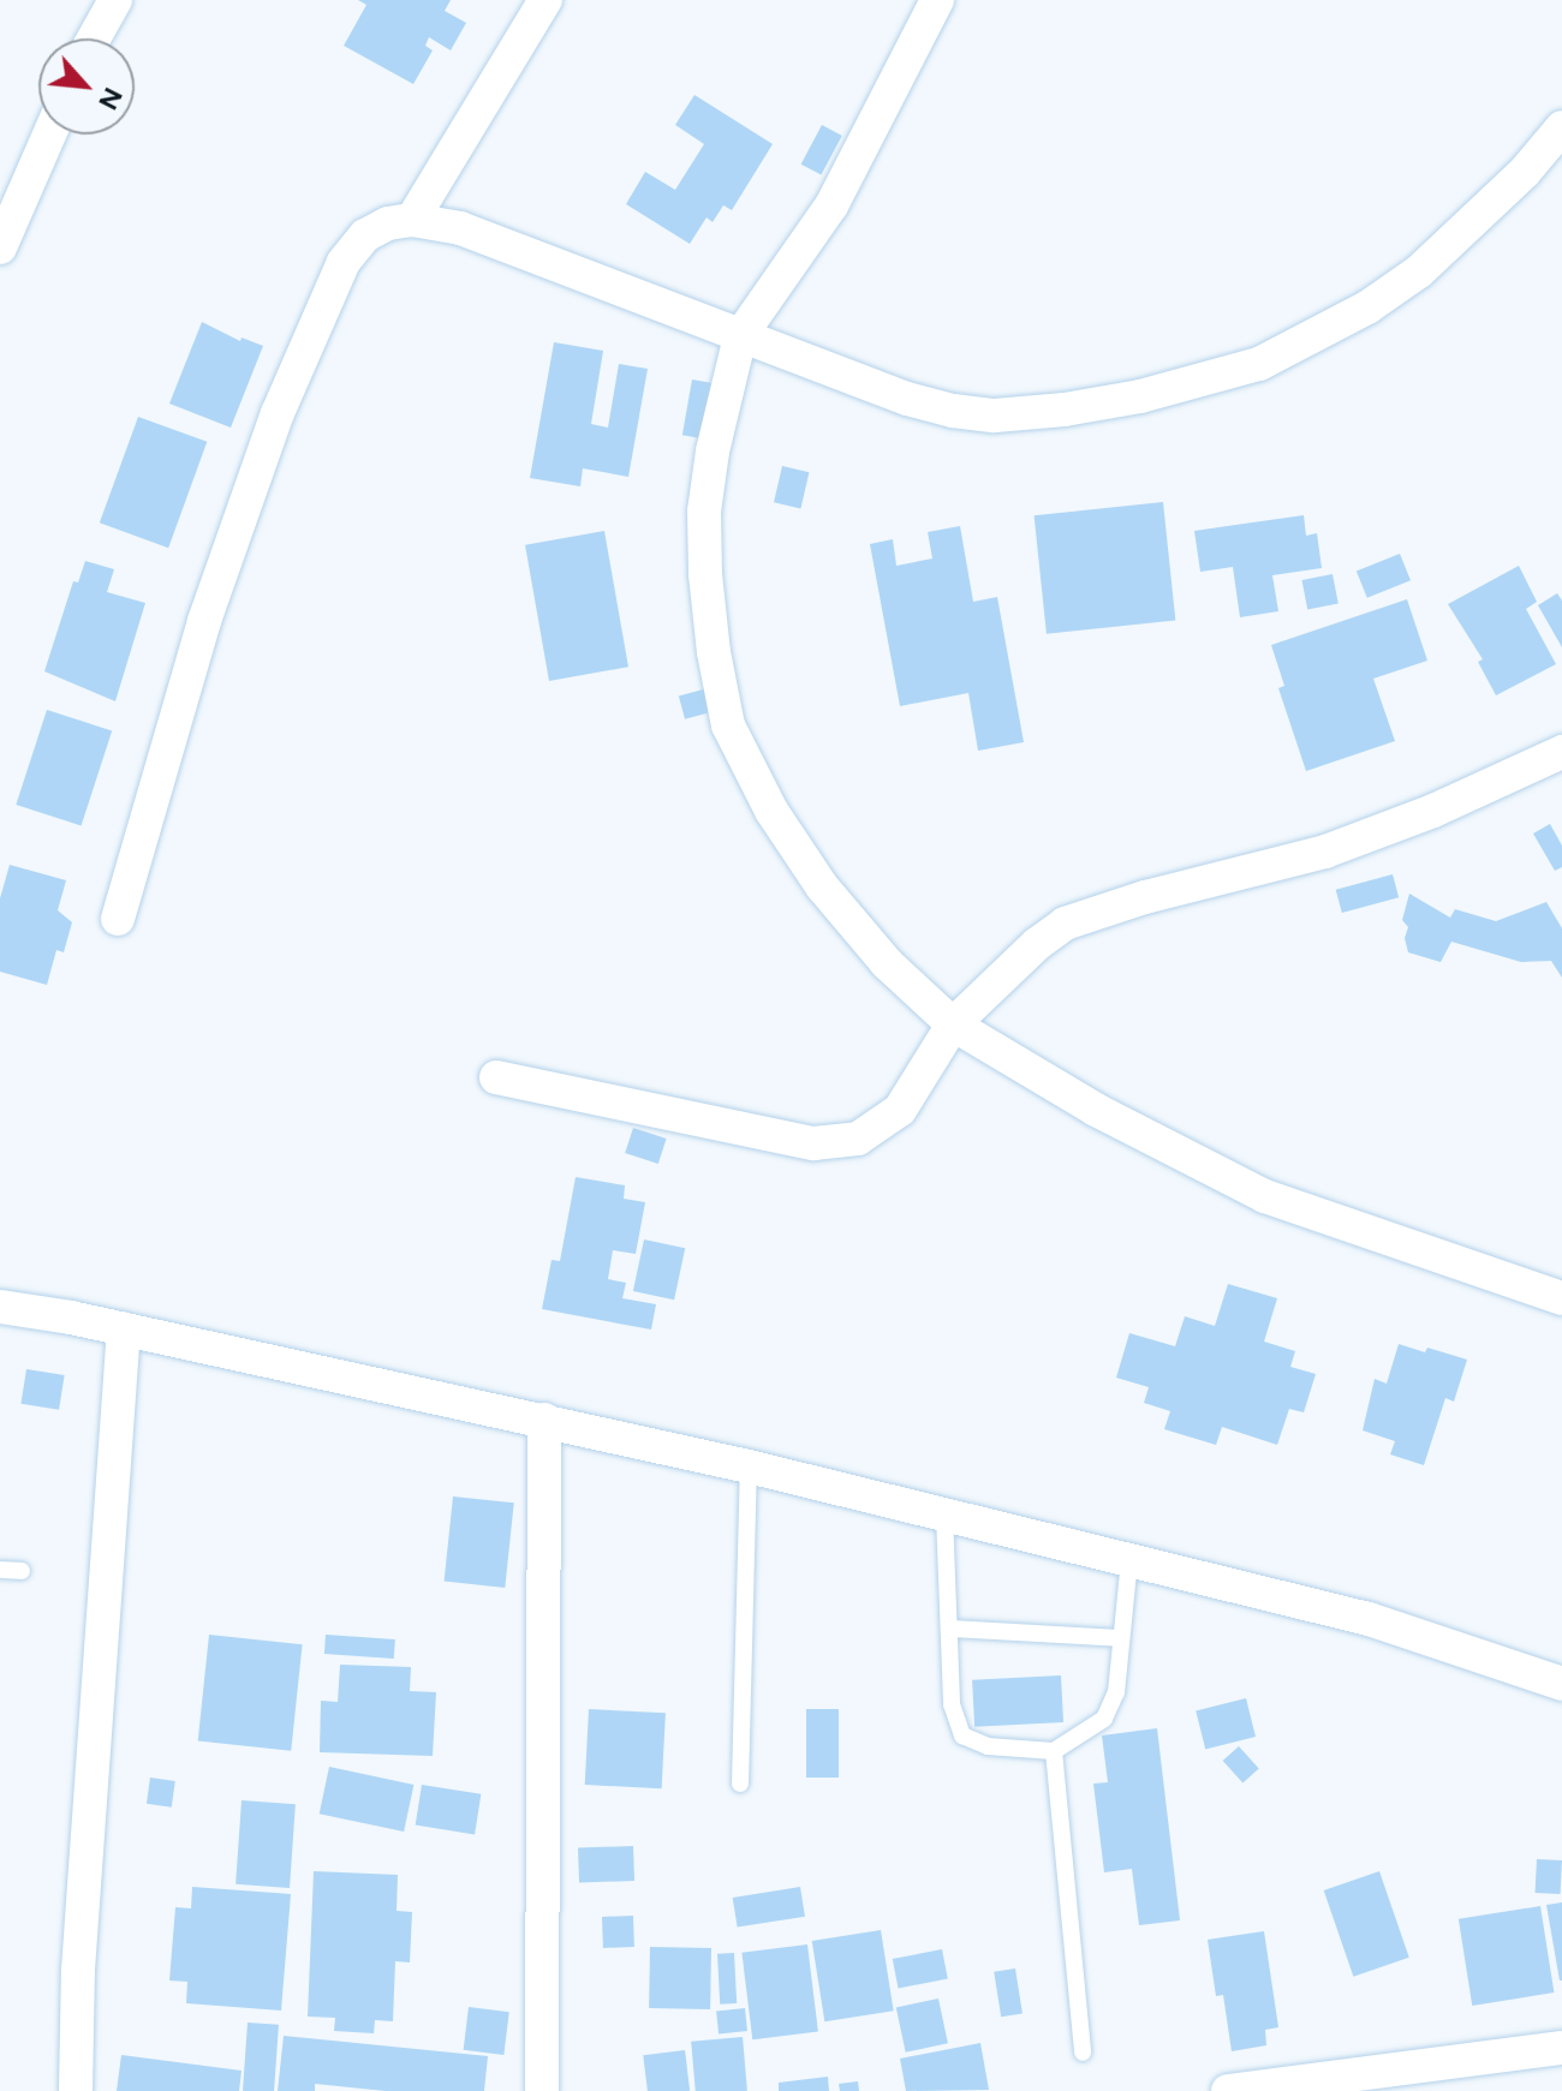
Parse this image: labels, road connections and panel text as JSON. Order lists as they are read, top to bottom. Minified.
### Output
{"north":"bottom right"}
